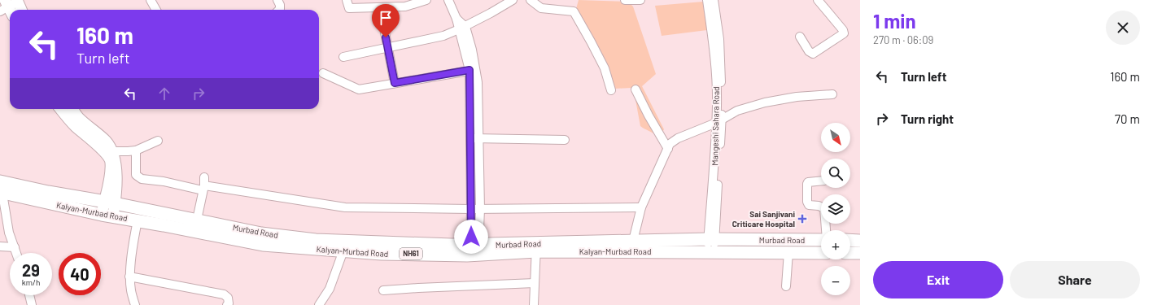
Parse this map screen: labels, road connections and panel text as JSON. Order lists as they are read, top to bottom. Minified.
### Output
{"streets":{"highway":["Kalyan-Murbad Road","Murbad Road","NH61"],"street":["Mangeshi Sahara Road"]},"crossings":[["Mangeshi Sahara Road","Kalyan-Murbad Road"],["Mangeshi Sahara Road","Murbad Road"],["Kalyan-Murbad Road","Murbad Road"]],"places":{"health":["Sai Sanjivani Criticare Hospital"]},"north":"bottom right","page":{"heading":["1 min","270 m · 06:09"],"turn":["160 m","Turn left"],"list":[{"name":"Turn left","value":"160 m"},{"name":"Turn right","value":"70 m"}],"map_buttons":["+","−"],"speed":"29 km/h","limit":"40","buttons":["Exit","Share"]}}
